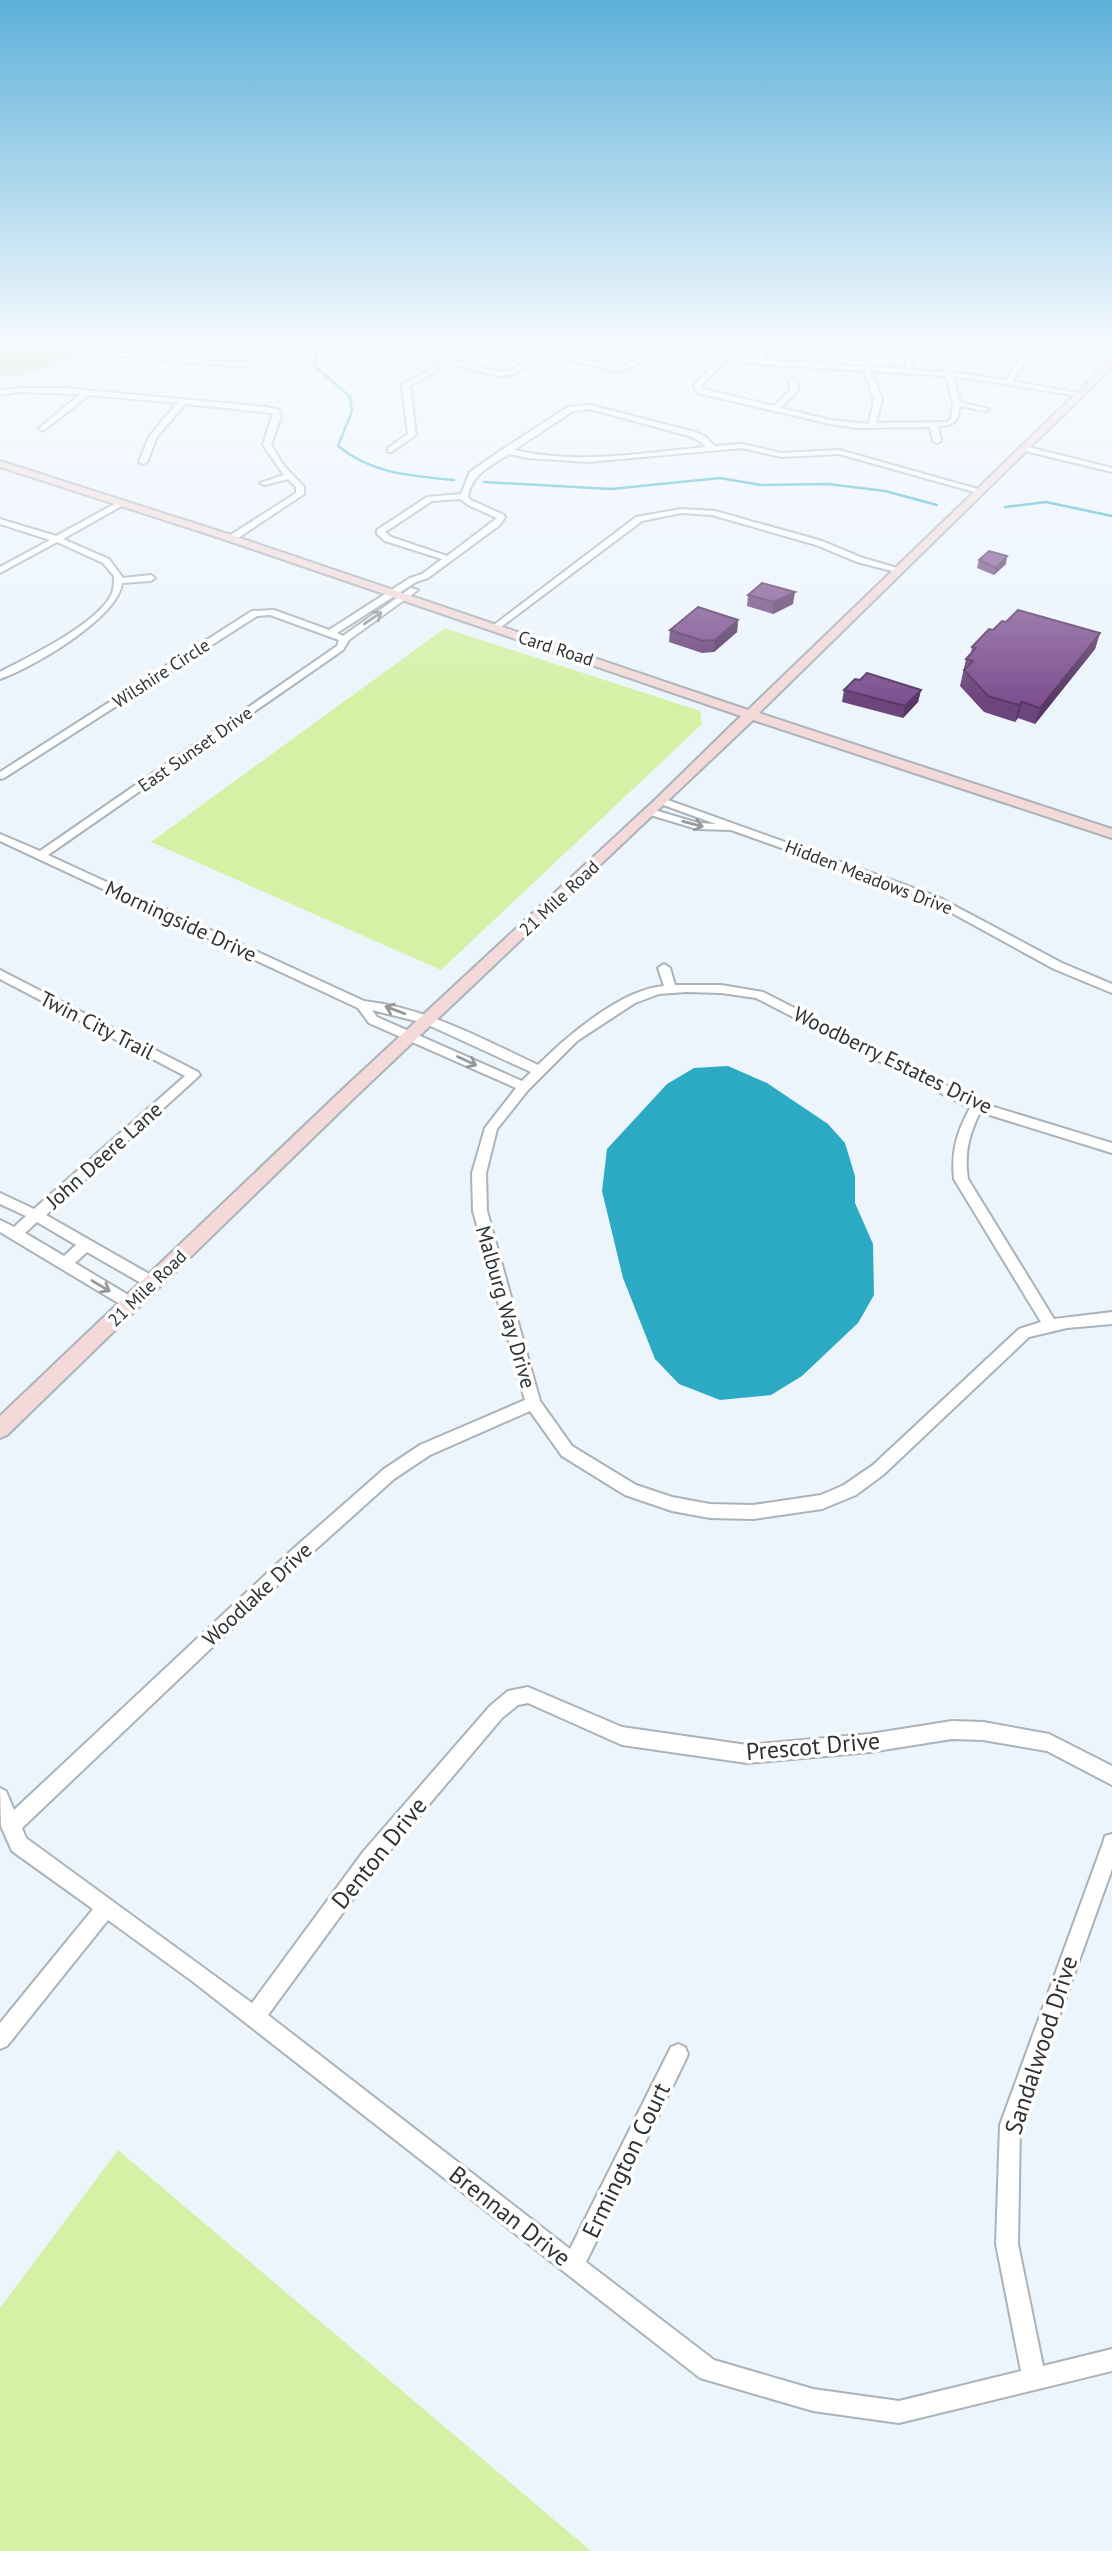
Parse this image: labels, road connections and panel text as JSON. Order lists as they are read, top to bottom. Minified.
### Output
{"streets":{"street":["Card Road","Wilshire Circle","East Sunset Drive","Hidden Meadows Drive","21 Mile Road","Morningside Drive","Twin City Trail","Woodberry Estates Drive","John Deere Lane","Malburg Way Drive","Woodlake Drive","Prescot Drive","Denton Drive","Sandalwood Drive","Ermington Court","Brennan Drive"]},"crossings":[["Card Road","East Sunset Drive"],["Card Road","21 Mile Road"],["East Sunset Drive","Morningside Drive"],["Hidden Meadows Drive","21 Mile Road"],["21 Mile Road","Morningside Drive"],["Morningside Drive","Woodberry Estates Drive"],["Morningside Drive","Malburg Way Drive"],["Twin City Trail","John Deere Lane"],["Woodberry Estates Drive","Malburg Way Drive"],["Malburg Way Drive","Woodlake Drive"],["Woodlake Drive","Brennan Drive"],["Prescot Drive","Denton Drive"],["Denton Drive","Brennan Drive"],["Sandalwood Drive","Brennan Drive"],["Ermington Court","Brennan Drive"]]}
